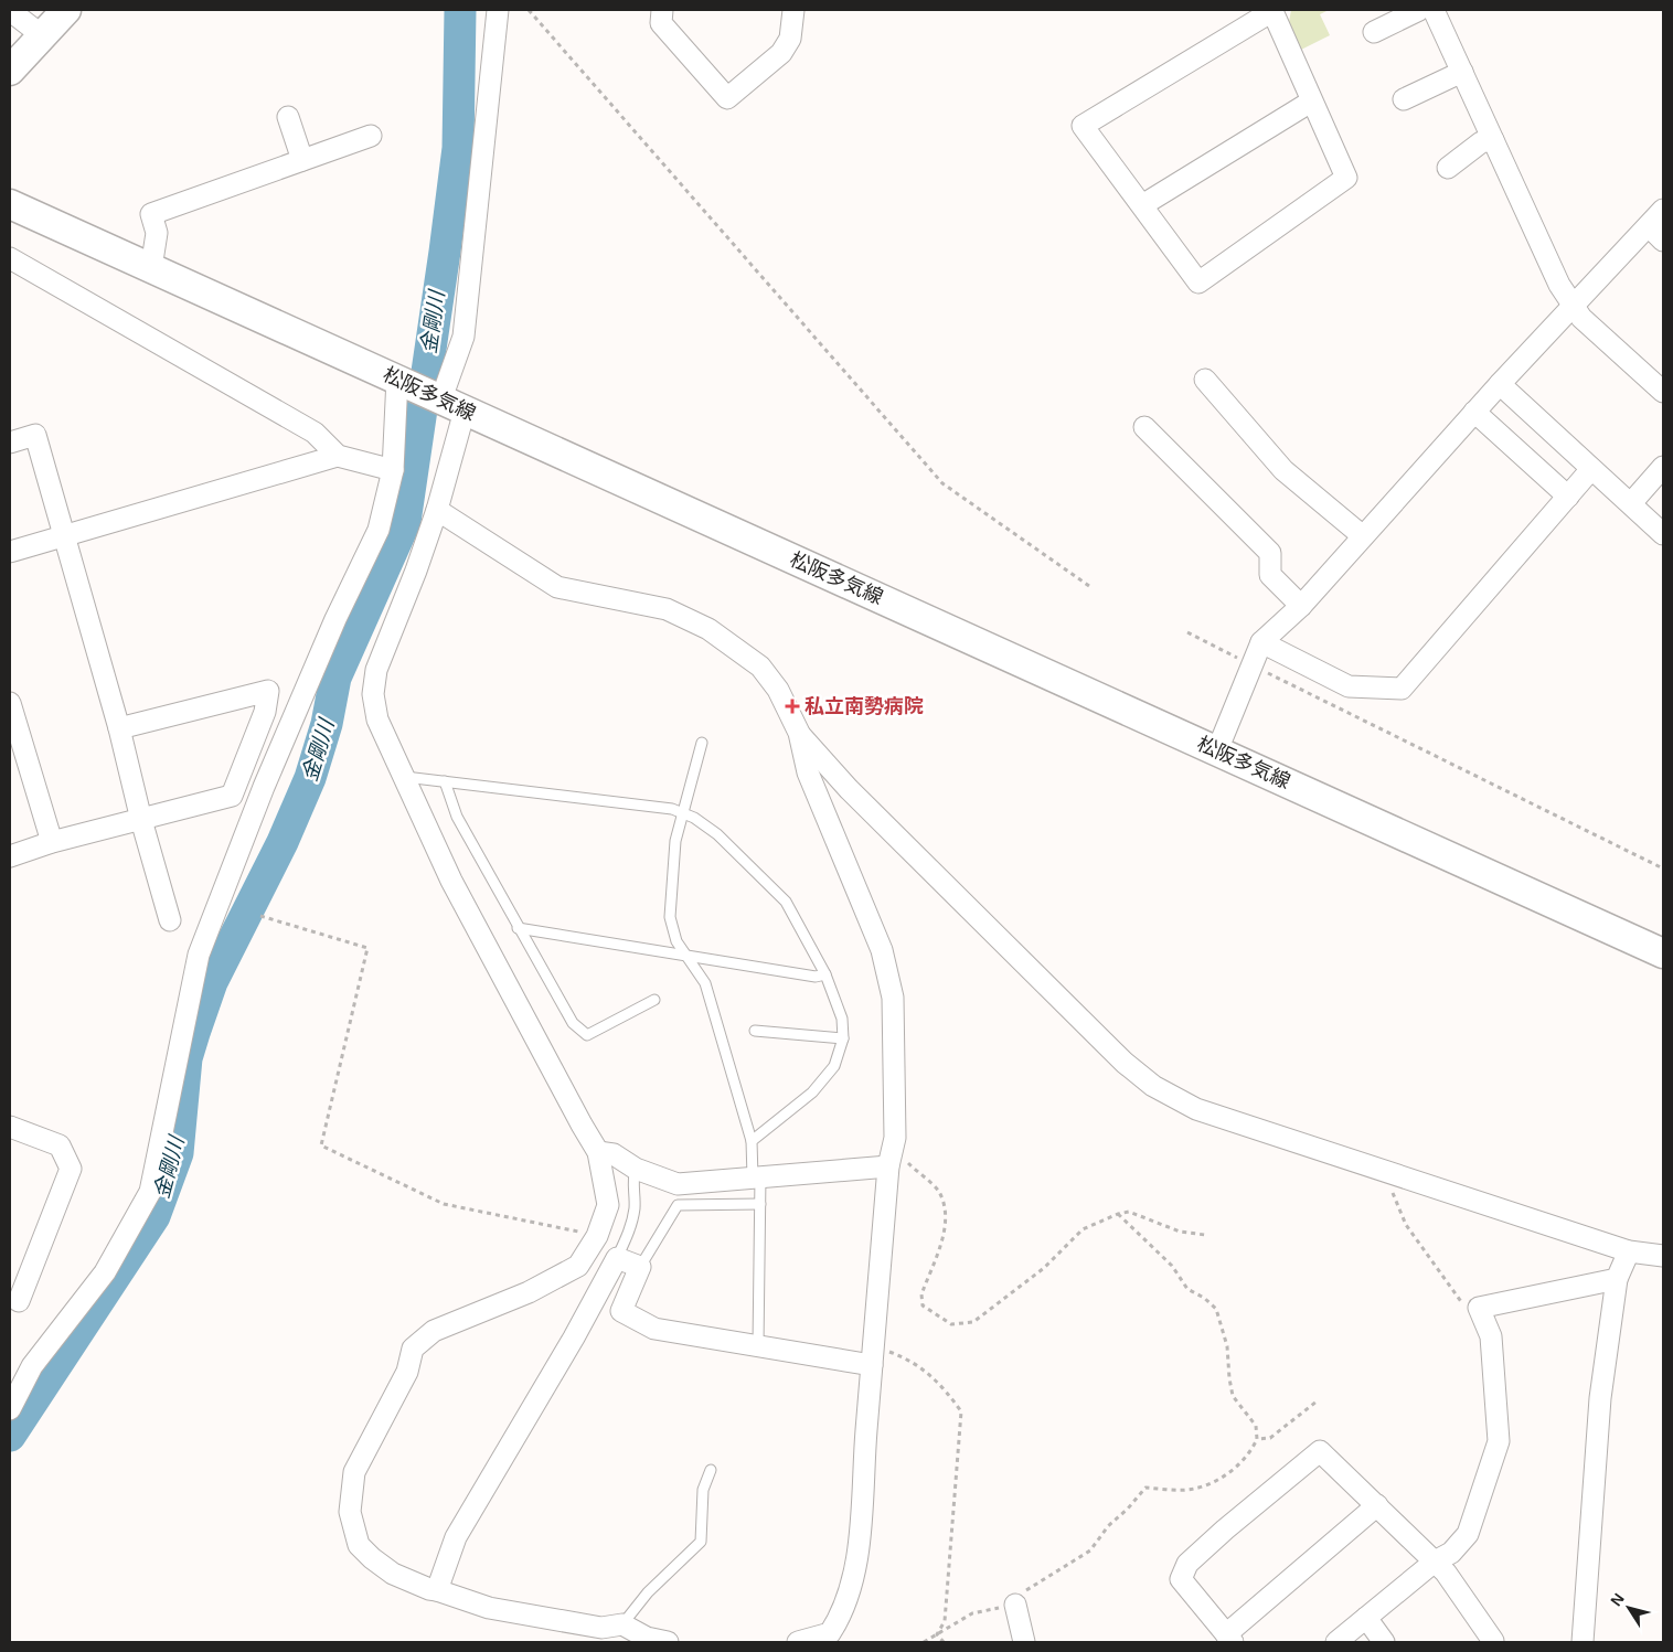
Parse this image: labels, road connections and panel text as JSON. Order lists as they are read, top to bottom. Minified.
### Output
{"streets":{"main road":["松阪多気線"]},"water":["金剛川"],"places":{"health":["私立南勢病院"]},"north":"top left"}
